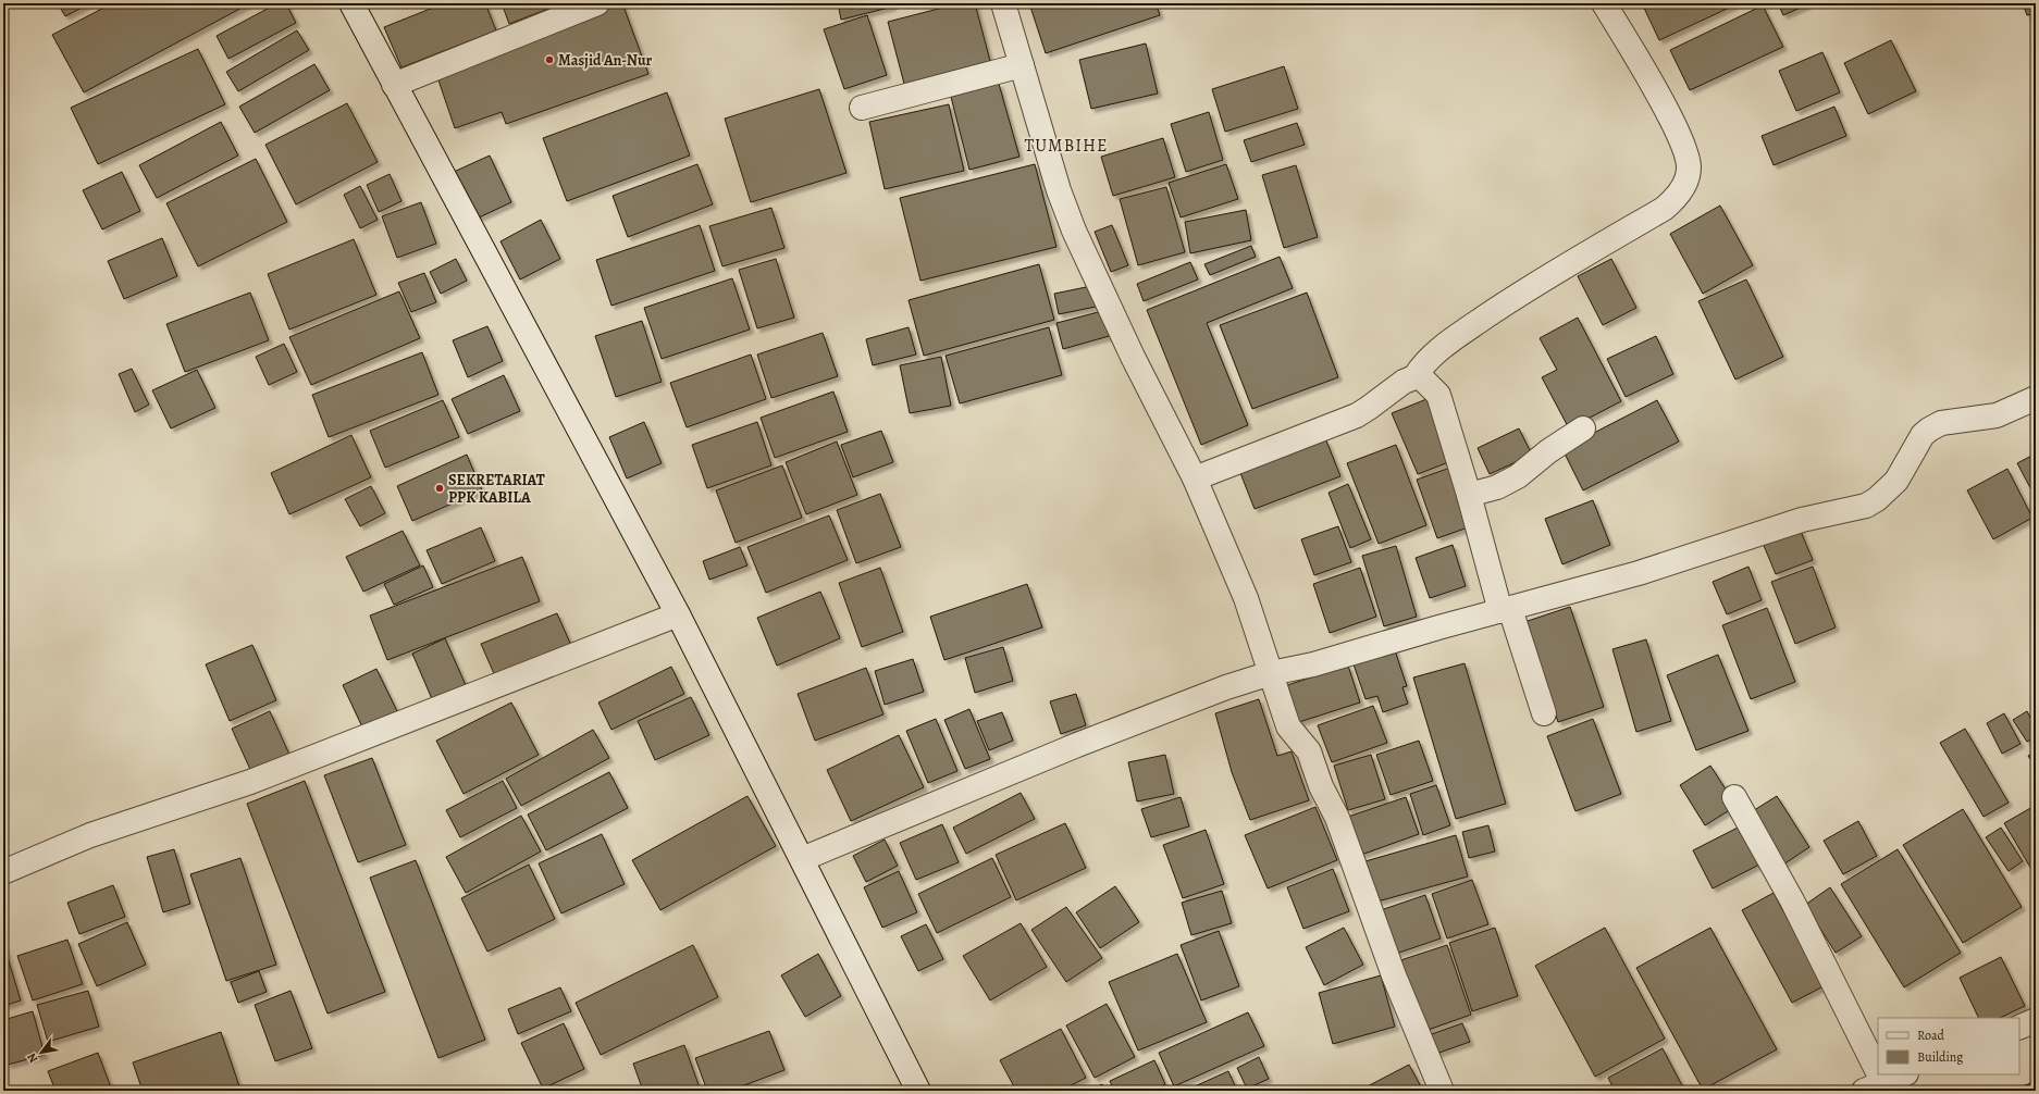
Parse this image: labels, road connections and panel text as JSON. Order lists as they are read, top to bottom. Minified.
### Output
{"districts":["TUMBIHE"],"places":["Masjid An-Nur","SEKRETARIAT PPK KABILA"],"legend":["Road","Building"],"north":"bottom left"}
